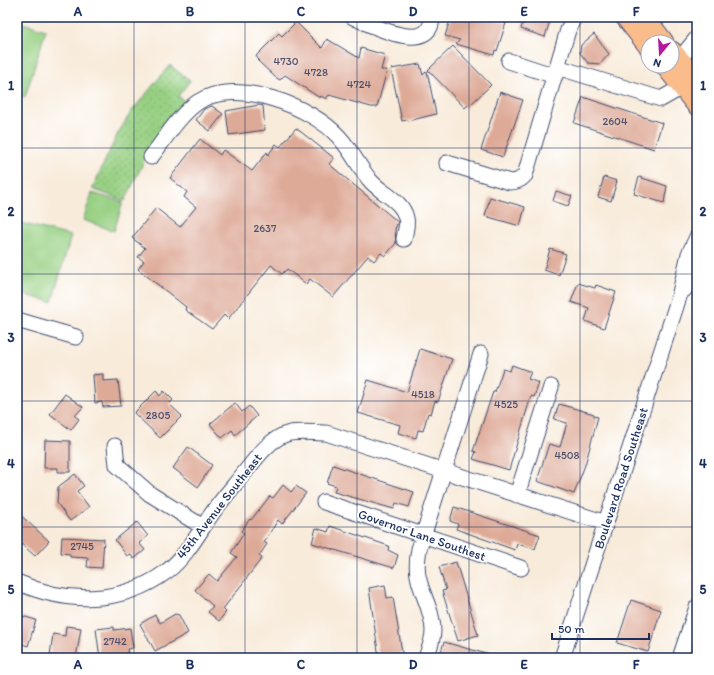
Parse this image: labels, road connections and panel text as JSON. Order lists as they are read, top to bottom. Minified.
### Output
{"streets":{"street":["Boulevard Road Southeast","45th Avenue Southeast","Governor Lane Southest"]},"crossings":[["Boulevard Road Southeast","45th Avenue Southeast"]],"house_numbers":["4730","4728","4724","2604","2637","4518","4525","2805","4508","2745","2742"],"scale_bar":"50 m","north":"bottom","grid":{"columns":["A","B","C","D","E","F"],"rows":["1","2","3","4","5"]}}
